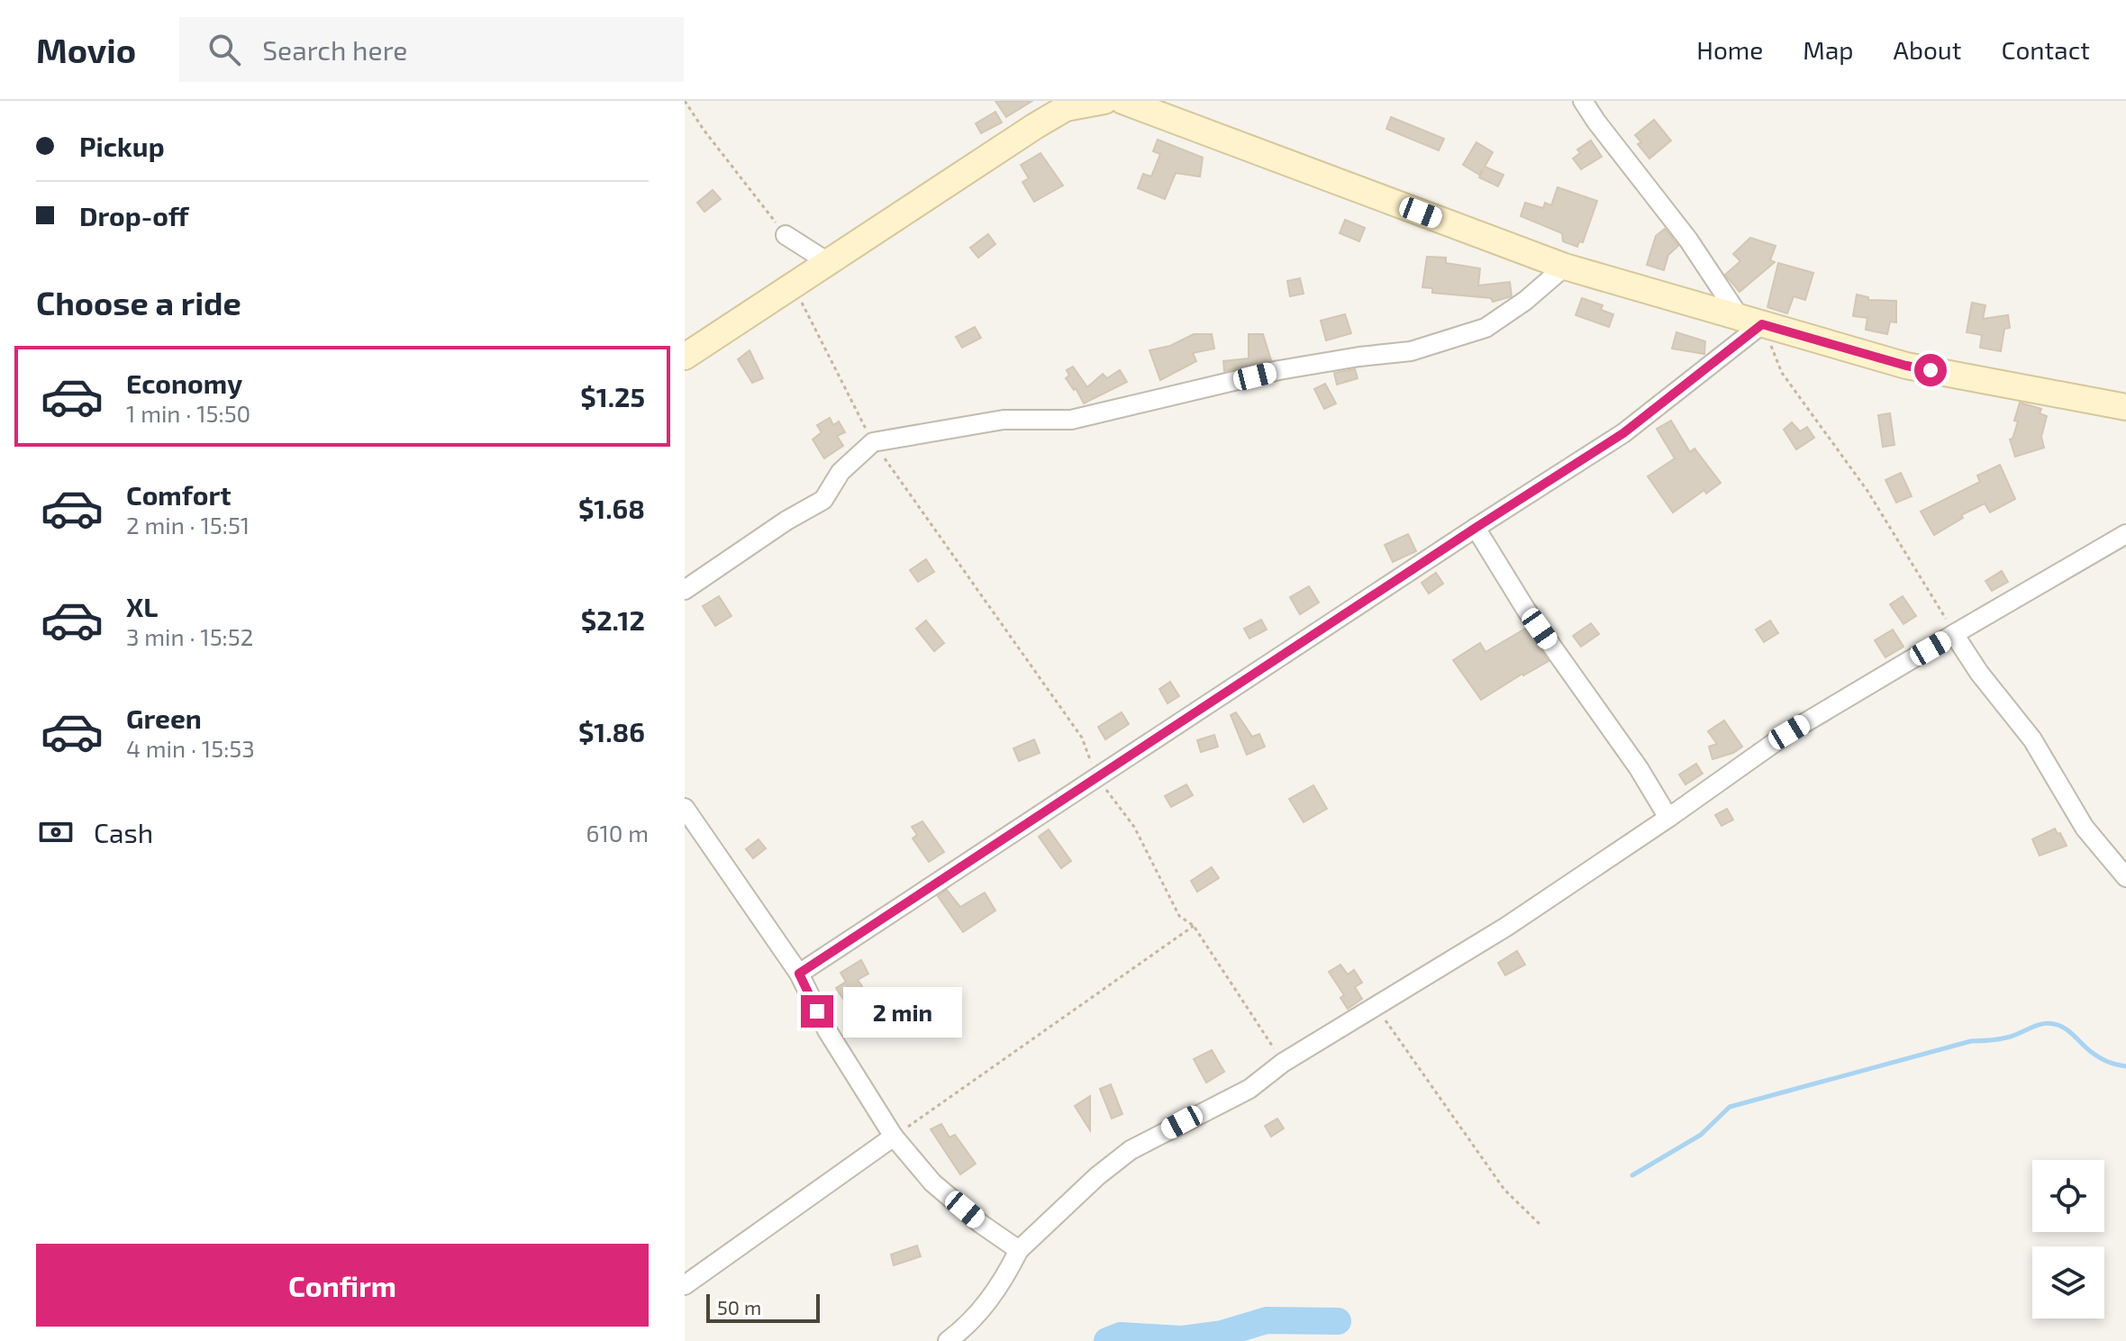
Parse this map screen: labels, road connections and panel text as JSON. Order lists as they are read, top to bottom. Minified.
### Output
{"scale_bar":"50 m","page":{"header":"Movio","search":"Search here","nav":["Home","Map","About","Contact"],"banner":["Pickup","Drop-off"],"heading":"Choose a ride","list":[{"name":"Economy","note":"1 min · 15:50","value":"$1.25"},{"name":"Comfort","note":"2 min · 15:51","value":"$1.68"},{"name":"XL","note":"3 min · 15:52","value":"$2.12"},{"name":"Green","note":"4 min · 15:53","value":"$1.86"}],"pay":["Cash","610 m"],"bubble":"2 min","buttons":"Confirm","scale":"50 m"}}
